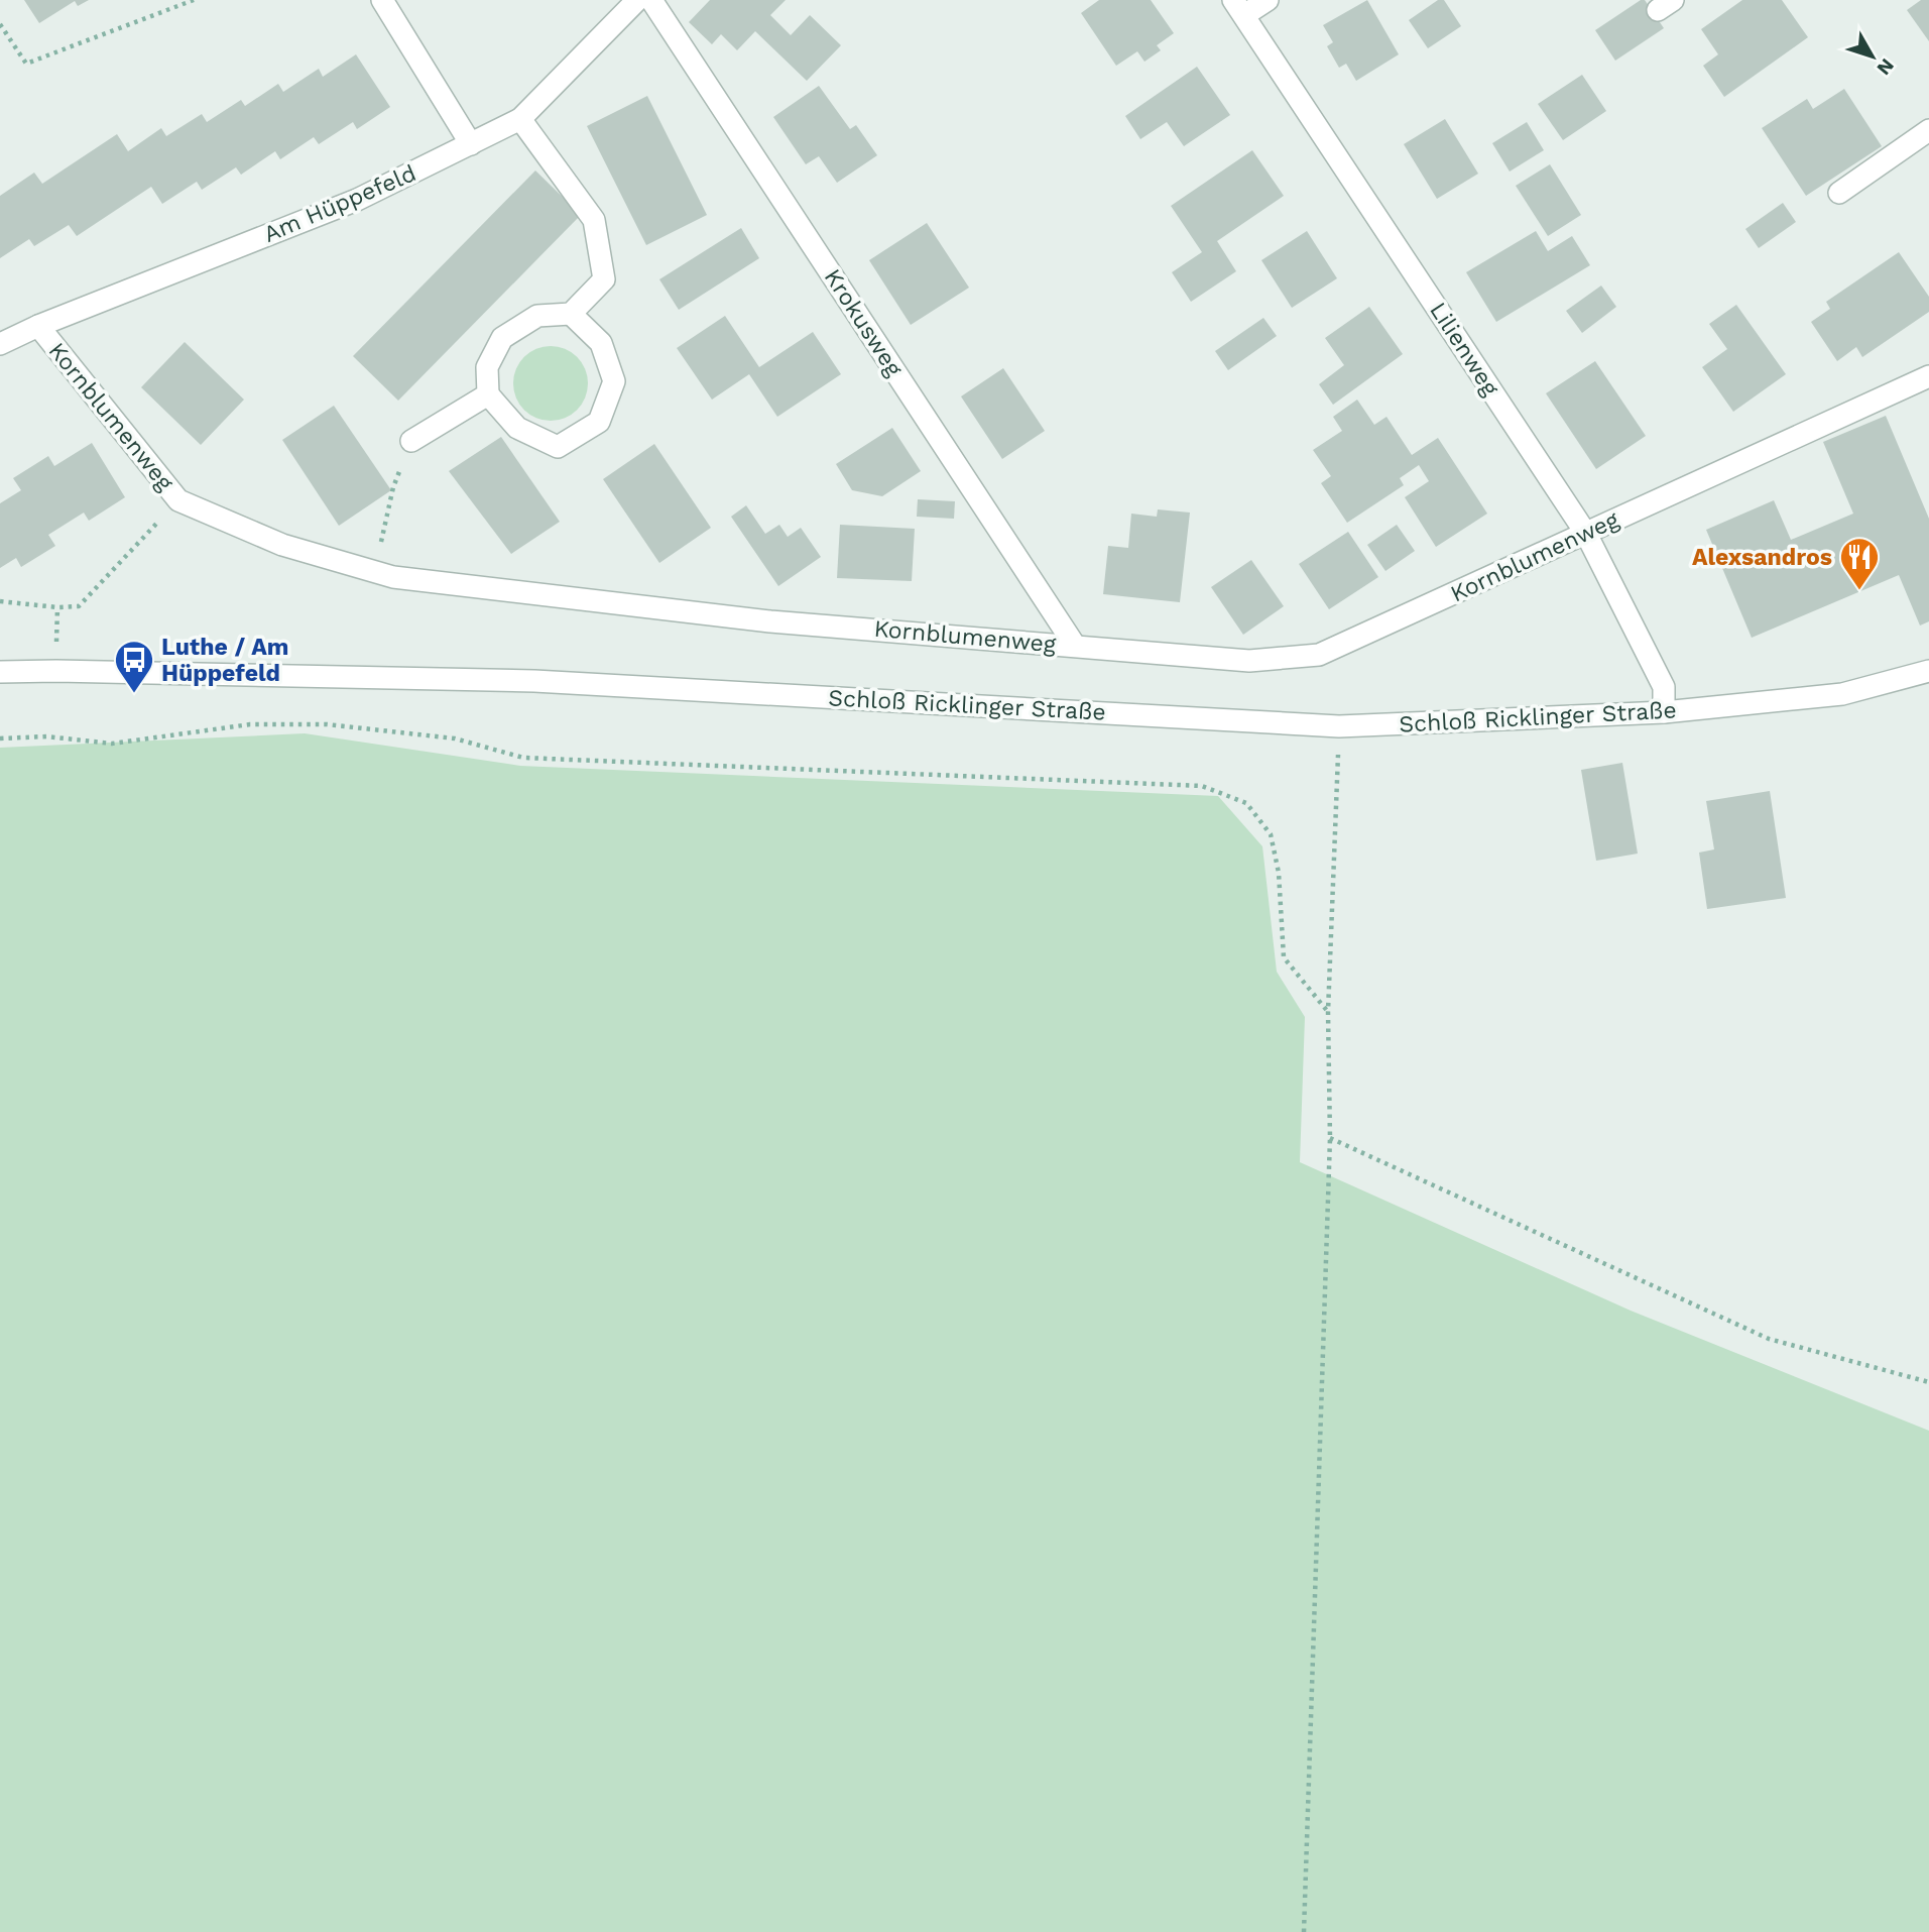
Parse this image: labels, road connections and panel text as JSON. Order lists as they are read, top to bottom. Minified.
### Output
{"streets":{"street":["Am Hüppefeld","Krokusweg","Lilienweg","Kornblumenweg","Schloß Ricklinger Straße"]},"crossings":[["Am Hüppefeld","Kornblumenweg"],["Krokusweg","Kornblumenweg"],["Lilienweg","Kornblumenweg"],["Lilienweg","Schloß Ricklinger Straße"]],"places":{"restaurant":["Alexsandros"],"bus stop":["Luthe / Am Hüppefeld"]},"north":"bottom right"}
